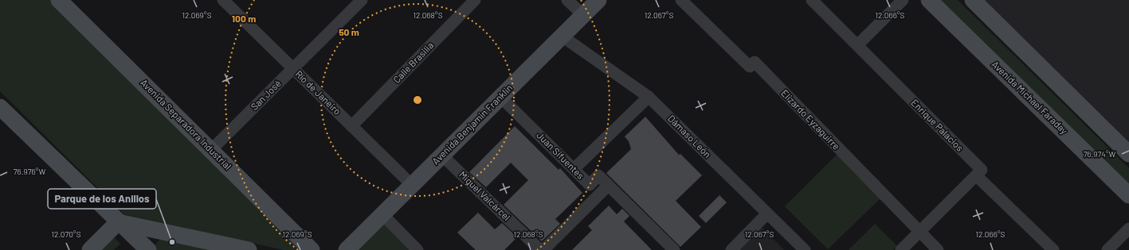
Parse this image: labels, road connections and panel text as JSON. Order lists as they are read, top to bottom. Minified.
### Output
{"streets":{"street":["Calle Brasilia","Río de Janeiro","San José","Avenida Michael Faraday","Elizardo Eyzaguirre","Avenida Separadora Industrial","Avenida Benjamin Franklin","Enrique Palacios","Dámaso León","Juan Sifuentes","Miguel Valcárcel"]},"crossings":[["Calle Brasilia","Río de Janeiro"],["Río de Janeiro","San José"],["Río de Janeiro","Avenida Benjamin Franklin"],["San José","Avenida Separadora Industrial"],["Avenida Benjamin Franklin","Dámaso León"],["Avenida Benjamin Franklin","Juan Sifuentes"],["Avenida Benjamin Franklin","Miguel Valcárcel"],["Juan Sifuentes","Miguel Valcárcel"]],"places":["Parque de los Anillos"],"coordinates":["12.069°S","12.068°S","12.067°S","12.066°S","76.974°W","76.976°W","12.070°S"],"rings":["100 m","50 m"]}
